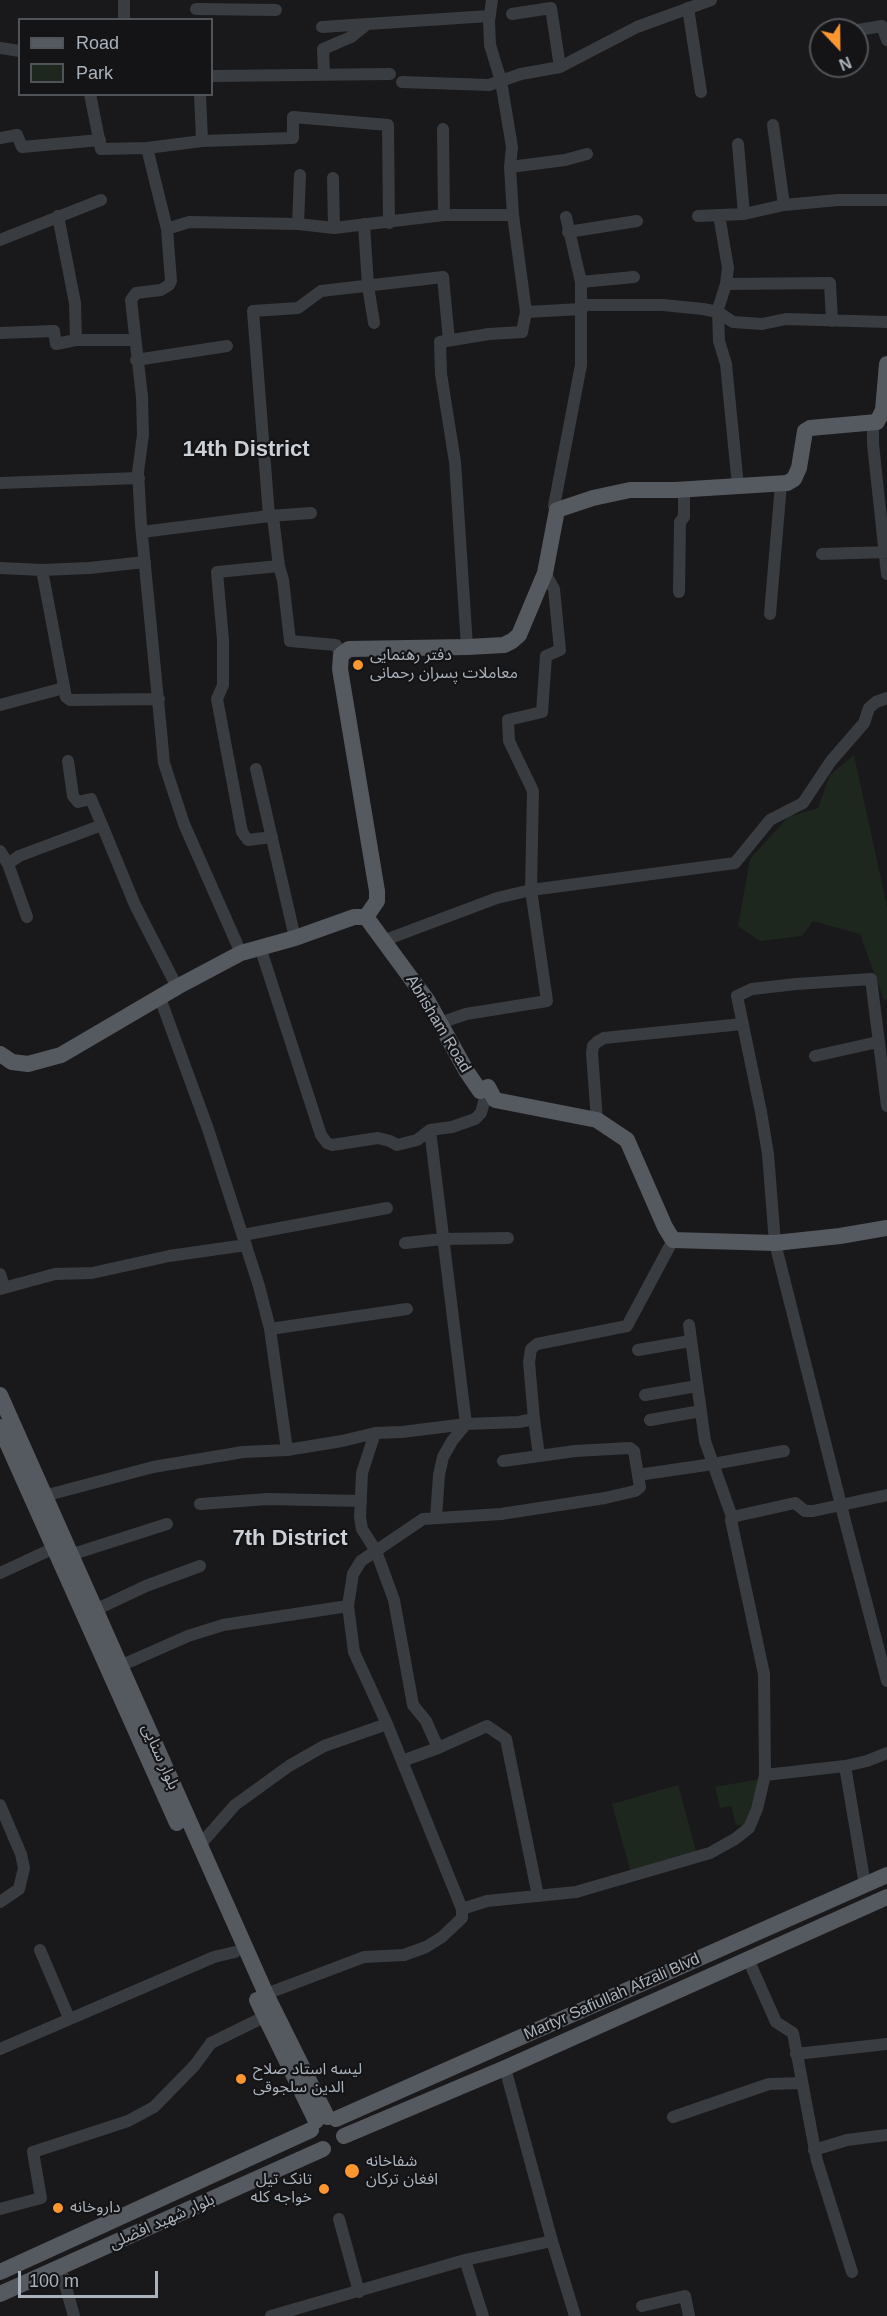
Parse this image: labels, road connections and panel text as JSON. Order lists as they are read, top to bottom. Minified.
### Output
{"streets":{"main road":["Abrisham Road","بلوار سنایی","Martyr Safiullah Afzali Blvd","بلوار شهید افضلی"]},"crossings":[["بلوار سنایی","Martyr Safiullah Afzali Blvd"],["بلوار سنایی","بلوار شهید افضلی"],["Martyr Safiullah Afzali Blvd","بلوار شهید افضلی"]],"districts":["14th District","7th District"],"places":["دفتر رهنمایی معاملات پسران رحمانی","لیسه استاد صلاح الدین سلجوقی","شفاخانه افغان ترکان","تانک تیل خواجه کله","داروخانه"],"legend":["Road","Park"],"scale_bar":"100 m","north":"bottom"}
